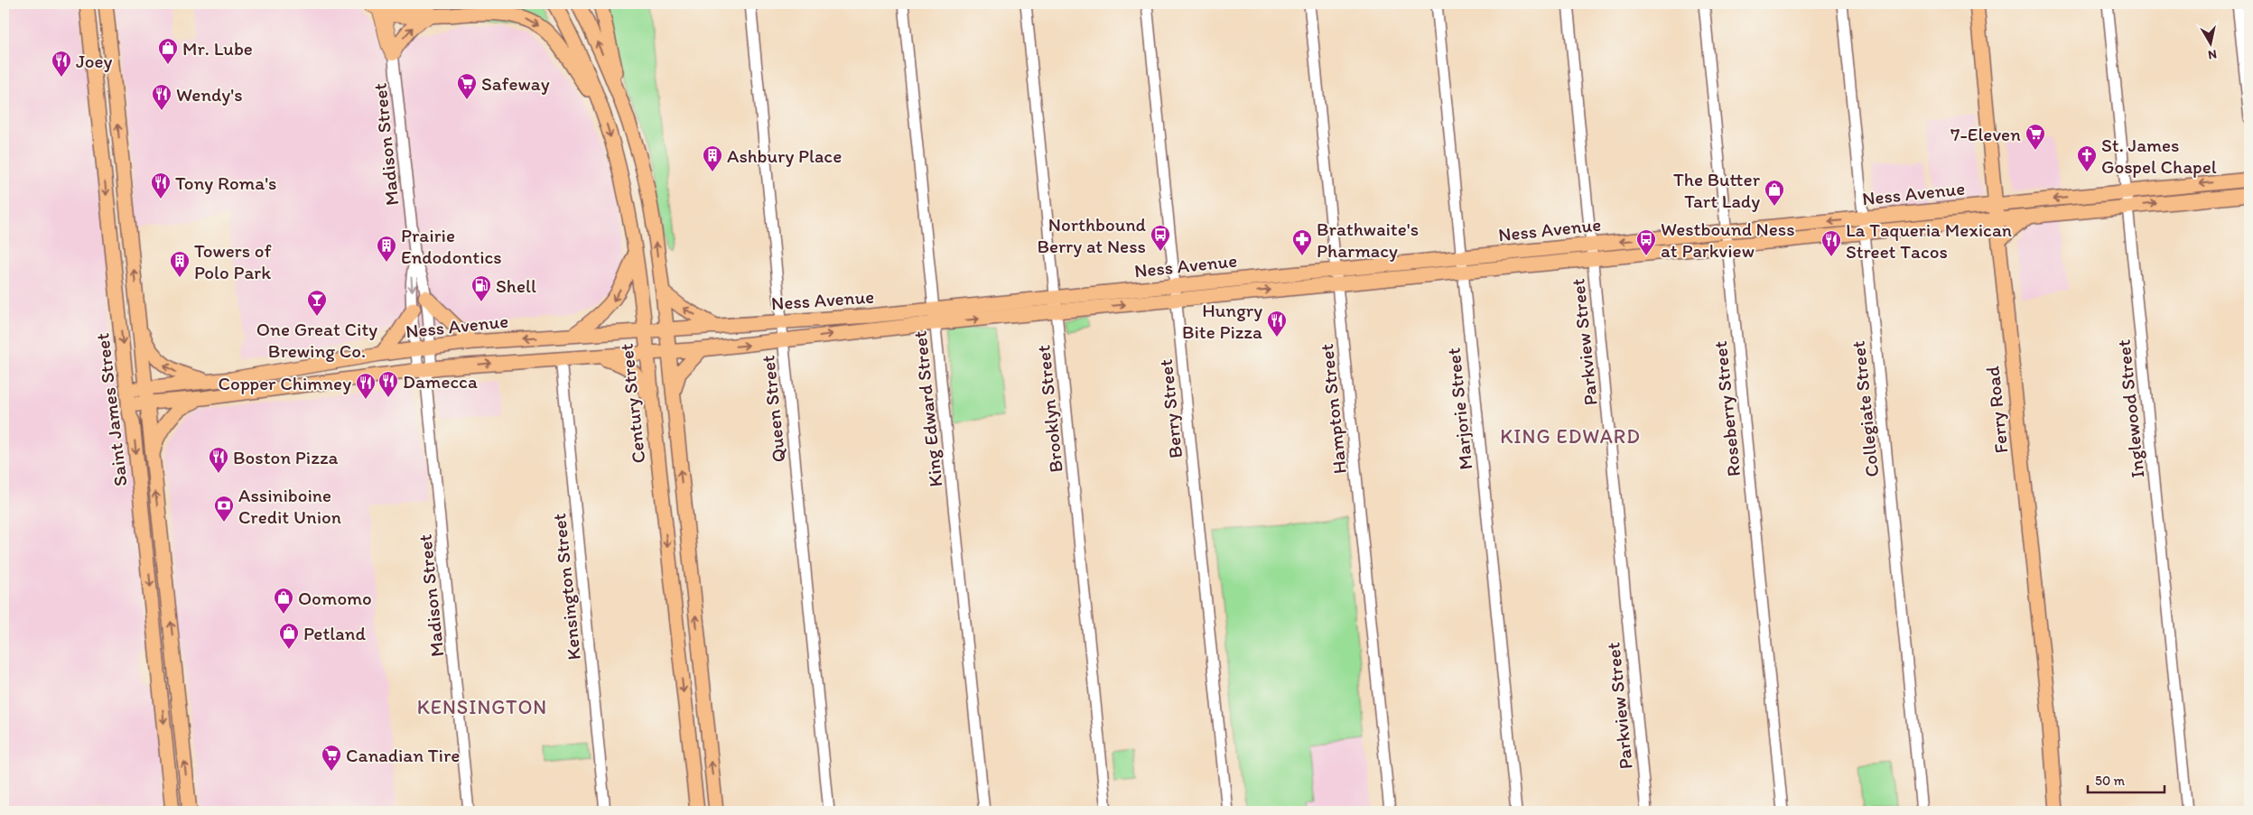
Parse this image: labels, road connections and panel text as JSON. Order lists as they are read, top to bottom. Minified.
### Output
{"streets":{"main road":["Ness Avenue","Century Street","Saint James Street","Ferry Road"],"street":["Madison Street","Parkview Street","Queen Street","King Edward Street","Brooklyn Street","Berry Street","Hampton Street","Marjorie Street","Roseberry Street","Collegiate Street","Inglewood Street","Kensington Street"]},"crossings":[["Madison Street","Ness Avenue"],["Ness Avenue","Parkview Street"],["Ness Avenue","Century Street"],["Ness Avenue","Queen Street"],["Ness Avenue","King Edward Street"],["Ness Avenue","Brooklyn Street"],["Ness Avenue","Berry Street"],["Ness Avenue","Hampton Street"],["Ness Avenue","Marjorie Street"],["Ness Avenue","Roseberry Street"],["Ness Avenue","Collegiate Street"],["Ness Avenue","Inglewood Street"],["Ness Avenue","Saint James Street"],["Ness Avenue","Ferry Road"],["Ness Avenue","Kensington Street"]],"districts":["KING EDWARD","KENSINGTON"],"places":{"shop":["Mr. Lube","The Butter Tart Lady","Oomomo","Petland"],"restaurant":["Joey","Wendy's","Tony Roma's","La Taqueria Mexican Street Tacos","Hungry Bite Pizza","Damecca","Copper Chimney","Boston Pizza"],"supermarket":["Safeway","7-Eleven","Canadian Tire"],"building":["Ashbury Place","Prairie Endodontics","Towers of Polo Park"],"church":["St. James Gospel Chapel"],"bus stop":["Northbound Berry at Ness","Westbound Ness at Parkview"],"pharmacy":["Brathwaite's Pharmacy"],"fuel station":["Shell"],"bar":["One Great City Brewing Co."],"bank":["Assiniboine Credit Union"]},"scale_bar":"50 m","north":"bottom"}
